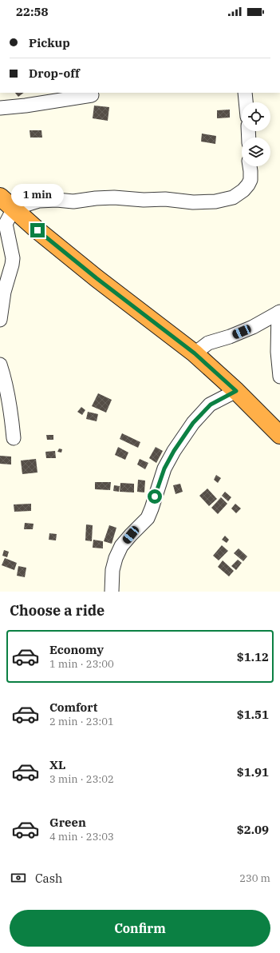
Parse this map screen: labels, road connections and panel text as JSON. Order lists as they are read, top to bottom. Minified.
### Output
{"page":{"status":"22:58","banner":["Pickup","Drop-off"],"bubble":"1 min","heading":"Choose a ride","list":[{"name":"Economy","note":"1 min · 23:00","value":"$1.12"},{"name":"Comfort","note":"2 min · 23:01","value":"$1.51"},{"name":"XL","note":"3 min · 23:02","value":"$1.91"},{"name":"Green","note":"4 min · 23:03","value":"$2.09"}],"pay":["Cash","230 m"],"buttons":"Confirm"}}
